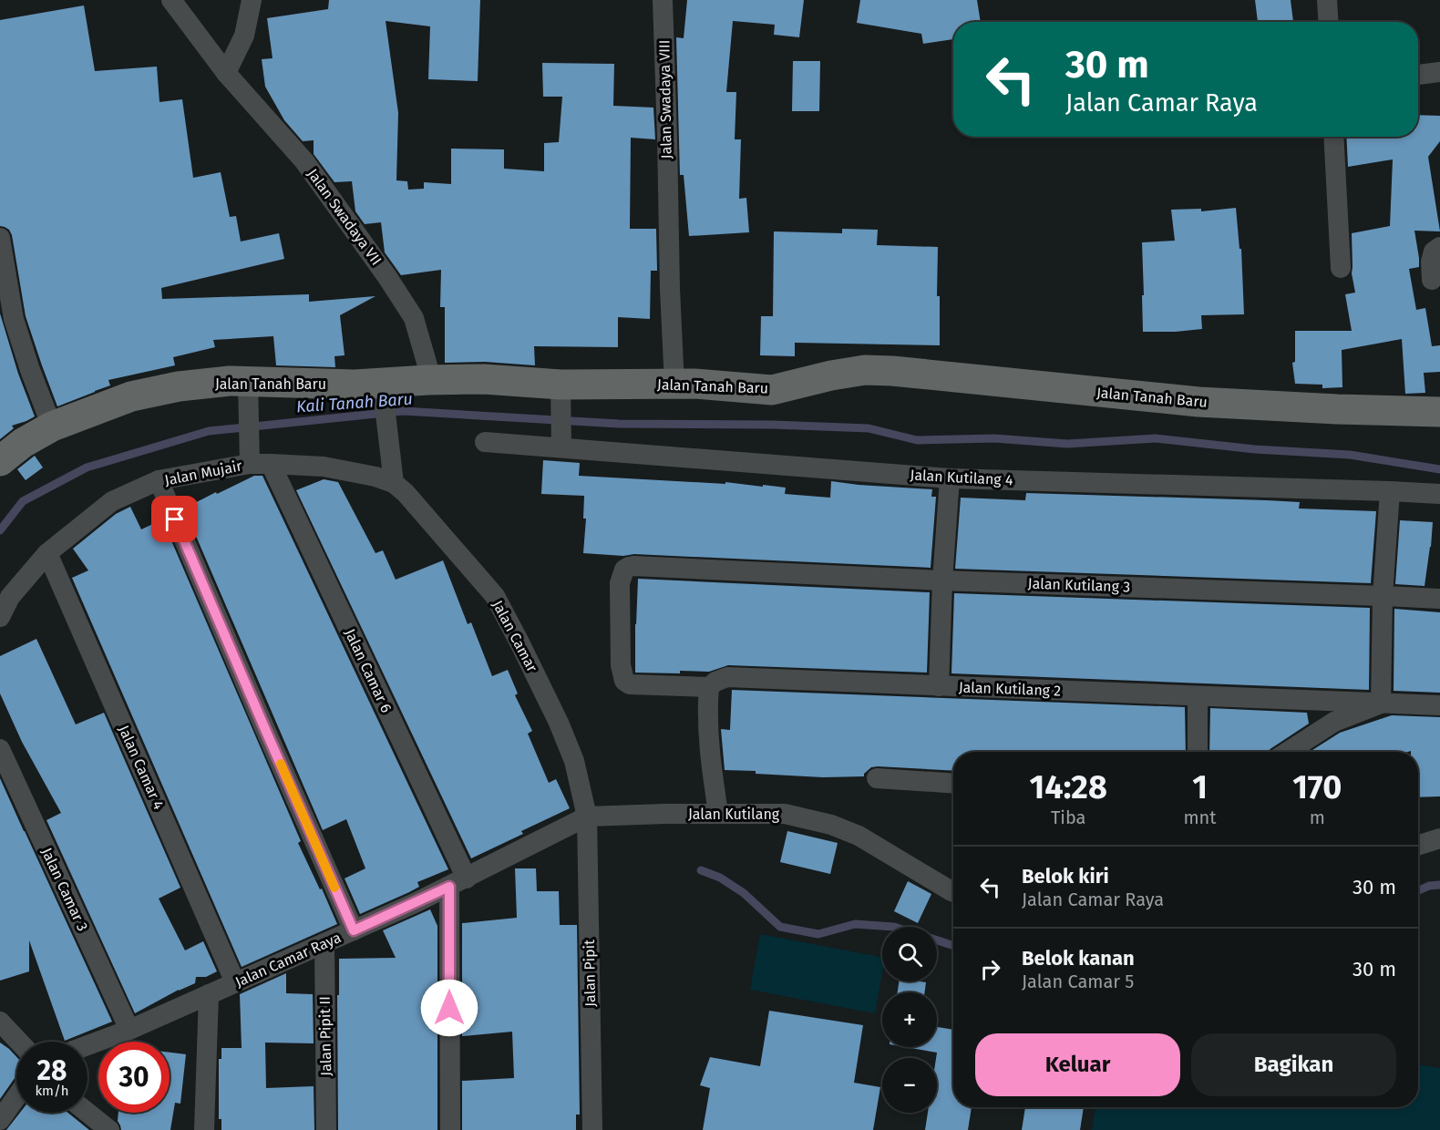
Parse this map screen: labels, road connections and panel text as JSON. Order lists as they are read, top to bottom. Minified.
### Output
{"streets":{"main road":["Jalan Tanah Baru"],"street":["Jalan Swadaya VIII","Jalan Swadaya VII","Jalan Mujair","Jalan Kutilang 4","Jalan Kutilang 3","Jalan Camar","Jalan Camar 6","Jalan Kutilang 2","Jalan Camar 4","Jalan Kutilang","Jalan Camar 3","Jalan Camar Raya","Jalan Pipit","Jalan Pipit II"]},"crossings":[["Jalan Swadaya VIII","Jalan Tanah Baru"],["Jalan Swadaya VII","Jalan Tanah Baru"],["Jalan Mujair","Jalan Camar"],["Jalan Mujair","Jalan Camar 6"],["Jalan Mujair","Jalan Camar 4"],["Jalan Kutilang 3","Jalan Kutilang 2"],["Jalan Camar","Jalan Kutilang"],["Jalan Camar","Jalan Camar Raya"],["Jalan Camar","Jalan Pipit"],["Jalan Camar 6","Jalan Camar Raya"],["Jalan Camar 4","Jalan Camar Raya"],["Jalan Kutilang","Jalan Camar Raya"],["Jalan Kutilang","Jalan Pipit"],["Jalan Camar 3","Jalan Camar Raya"],["Jalan Camar Raya","Jalan Pipit"],["Jalan Camar Raya","Jalan Pipit II"]],"water":["Kali Tanah Baru"],"page":{"turn":["30 m","Jalan Camar Raya"],"eta":["14:28","Tiba","1","mnt","170","m"],"list":[{"name":"Belok kiri","note":"Jalan Camar Raya","value":"30 m"},{"name":"Belok kanan","note":"Jalan Camar 5","value":"30 m"}],"map_buttons":["+","−"],"buttons":["Keluar","Bagikan"],"speed":"28 km/h","limit":"30"}}
